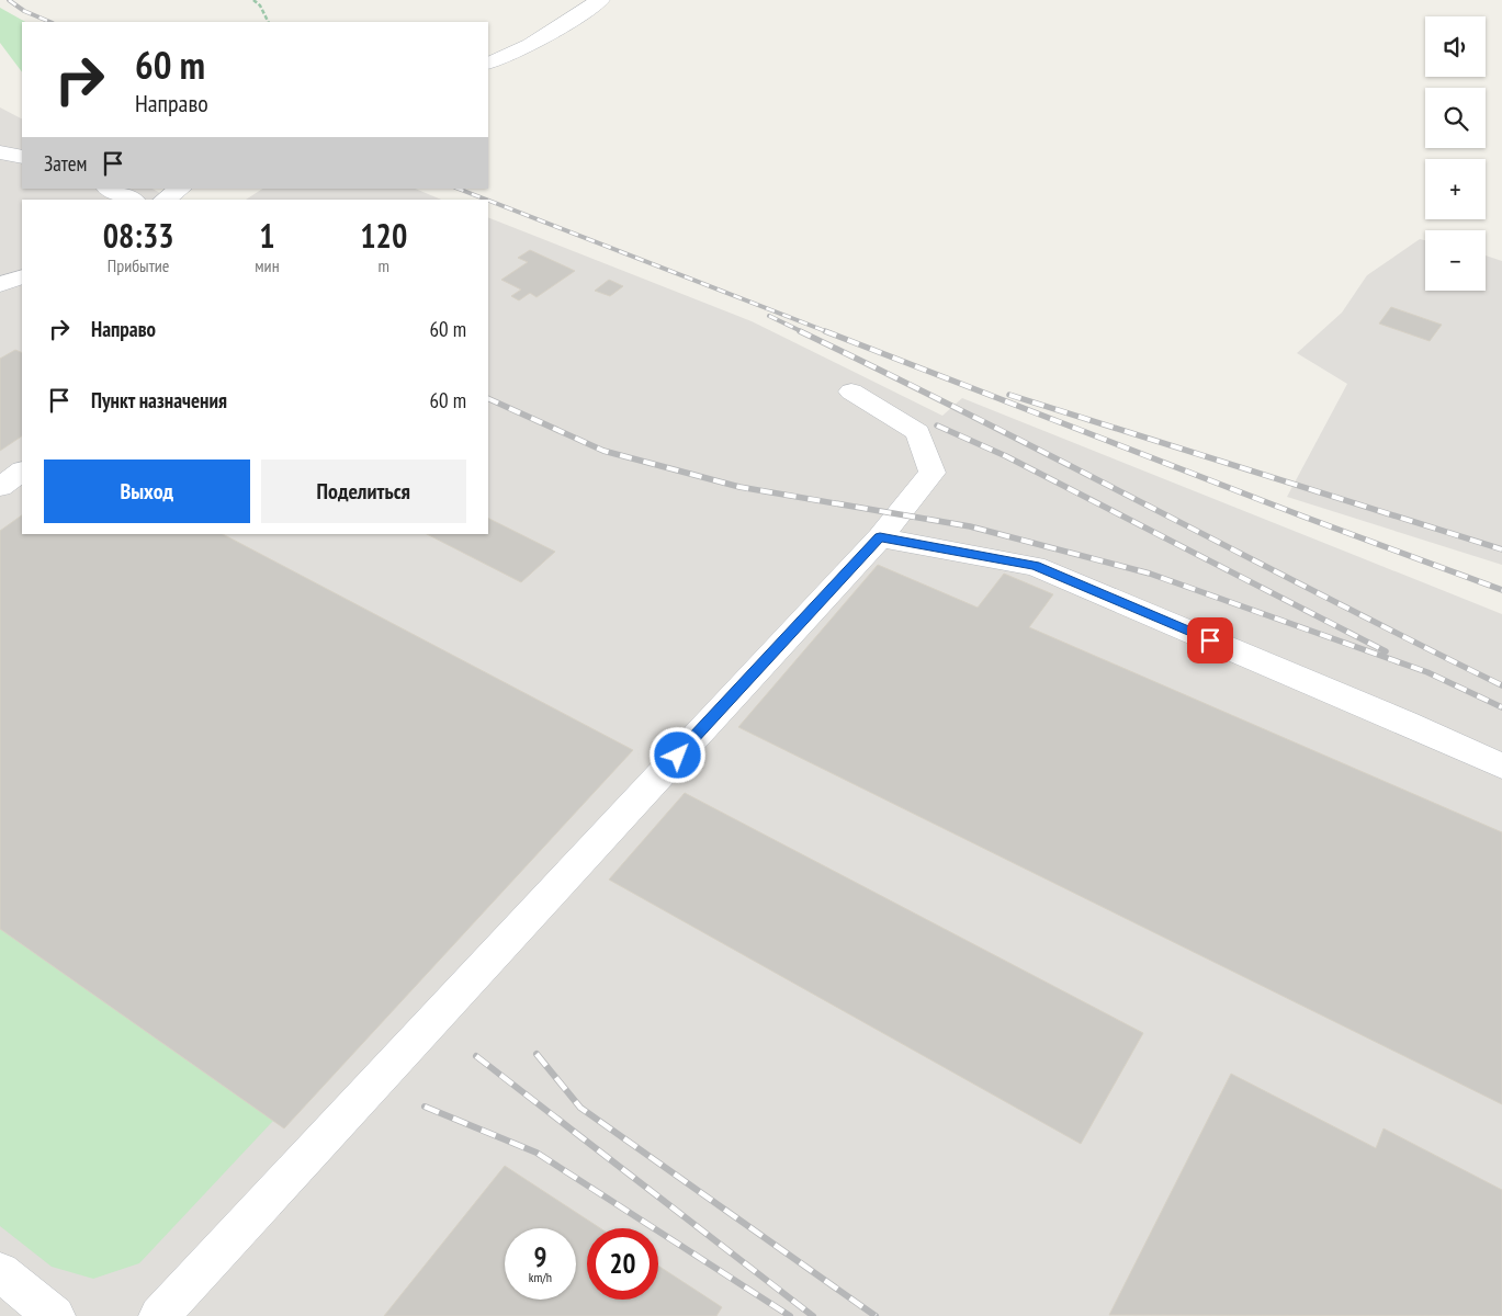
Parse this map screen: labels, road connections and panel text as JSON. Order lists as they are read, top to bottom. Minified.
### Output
{"page":{"map_buttons":["+","−"],"turn":["60 m","Направо"],"then":"Затем","eta":["08:33","Прибытие","1","мин","120","m"],"list":[{"name":"Направо","value":"60 m"},{"name":"Пункт назначения","value":"60 m"}],"buttons":["Выход","Поделиться"],"speed":"9 km/h","limit":"20"}}
